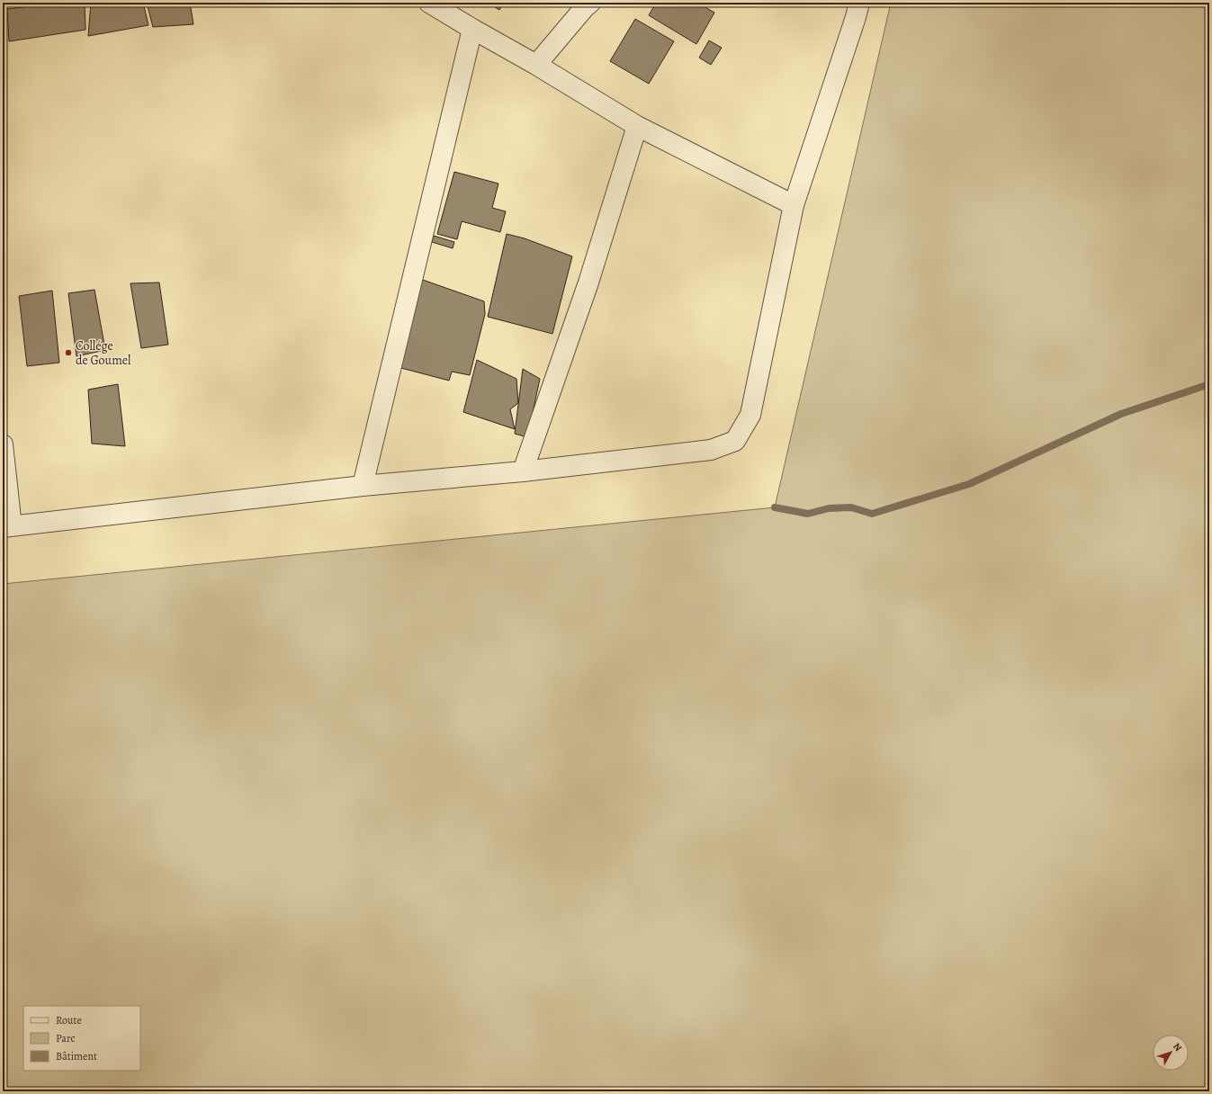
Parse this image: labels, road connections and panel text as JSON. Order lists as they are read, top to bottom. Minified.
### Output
{"places":["Collége de Goumel"],"legend":["Route","Parc","Bâtiment"],"north":"top right"}
